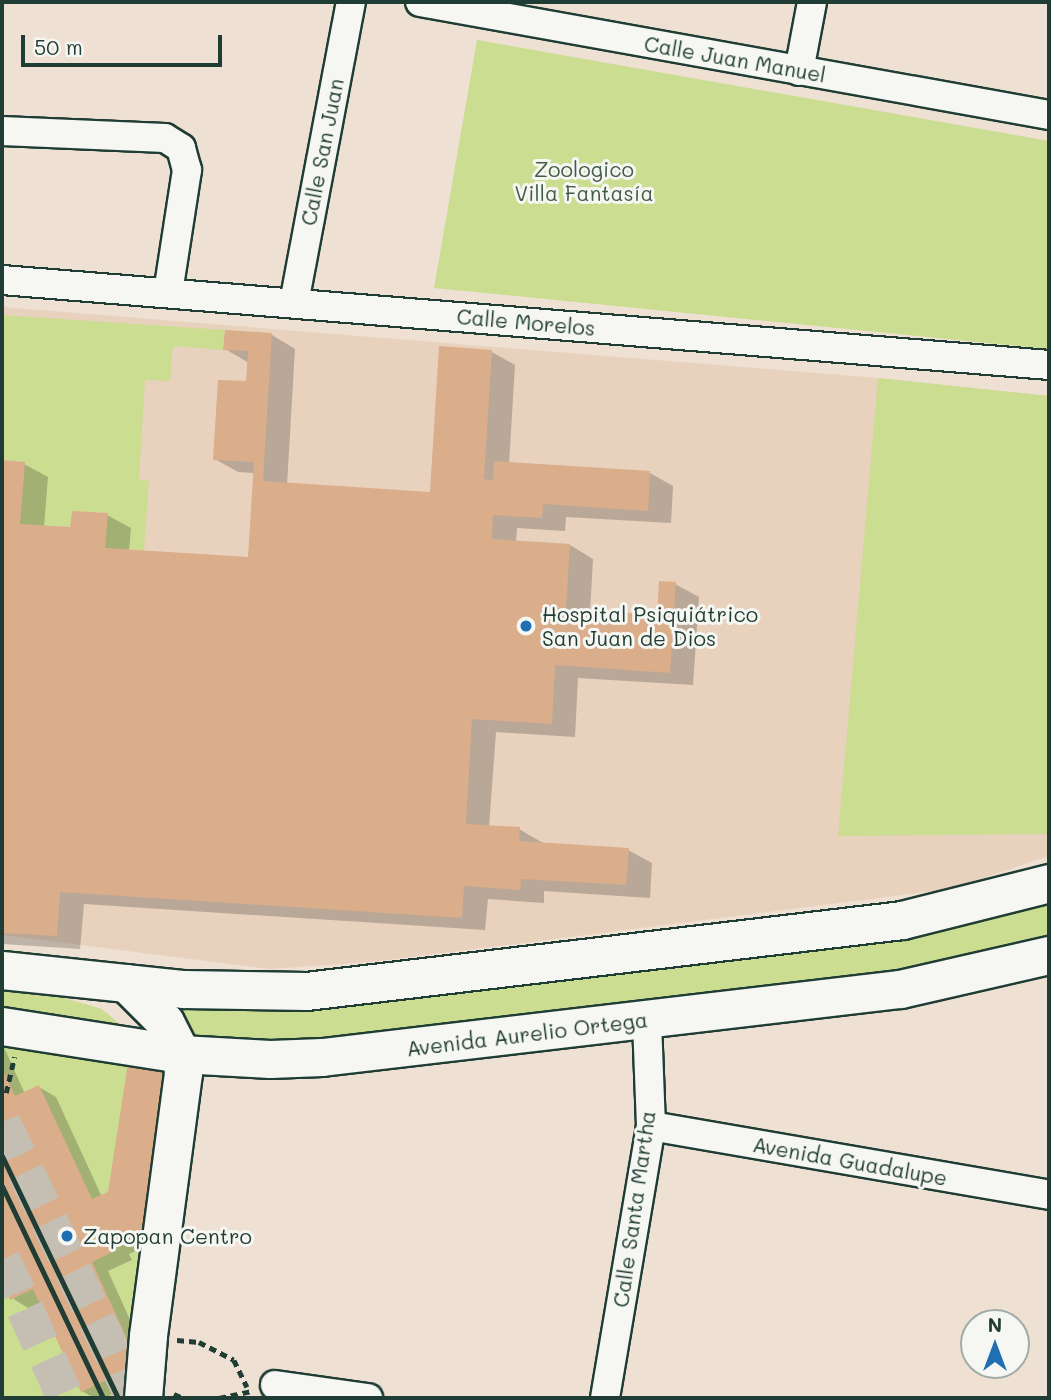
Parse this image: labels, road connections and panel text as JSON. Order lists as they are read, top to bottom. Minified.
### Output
{"streets":{"main road":["Avenida Aurelio Ortega"],"street":["Calle Juan Manuel","Calle San Juan","Calle Morelos","Avenida Guadalupe","Calle Santa Martha"]},"crossings":[["Calle San Juan","Calle Morelos"],["Avenida Aurelio Ortega","Calle Santa Martha"],["Avenida Guadalupe","Calle Santa Martha"]],"parks":["Zoologico Villa Fantasía"],"places":["Hospital Psiquiátrico San Juan de Dios","Zapopan Centro"],"scale_bar":"50 m","north":"top"}
